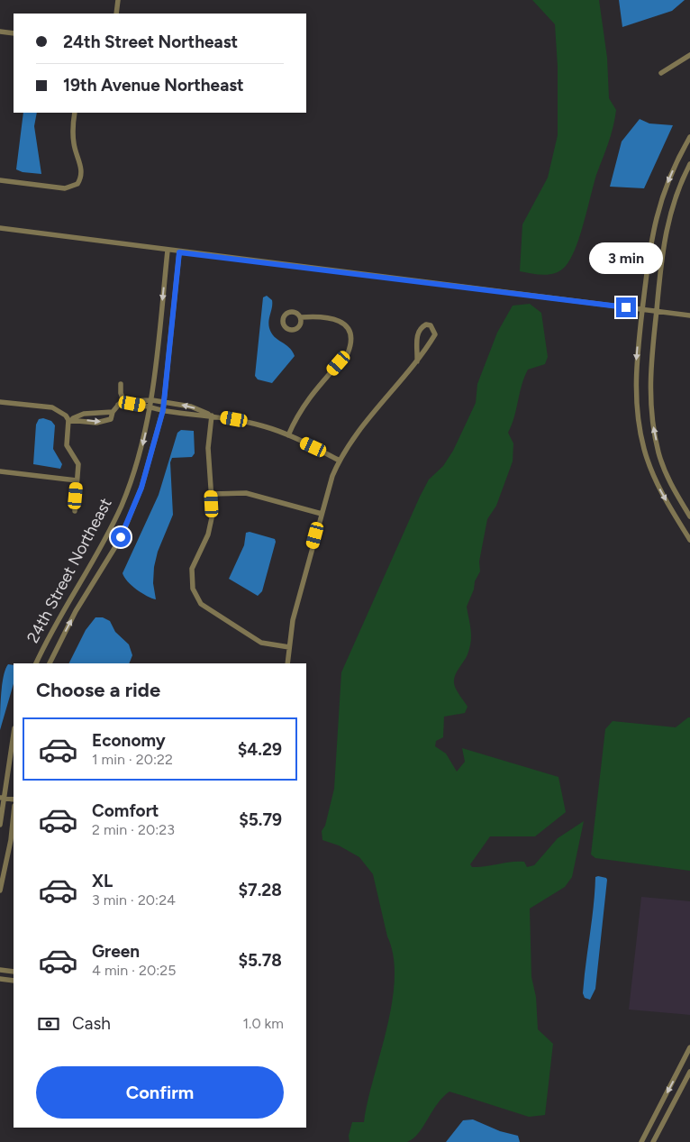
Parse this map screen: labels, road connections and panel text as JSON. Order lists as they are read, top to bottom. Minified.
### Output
{"streets":{"street":["24th Street Northeast"]},"page":{"banner":["24th Street Northeast","19th Avenue Northeast"],"bubble":"3 min","heading":"Choose a ride","list":[{"name":"Economy","note":"1 min · 20:22","value":"$4.29"},{"name":"Comfort","note":"2 min · 20:23","value":"$5.79"},{"name":"XL","note":"3 min · 20:24","value":"$7.28"},{"name":"Green","note":"4 min · 20:25","value":"$5.78"}],"pay":["Cash","1.0 km"],"buttons":"Confirm"}}
